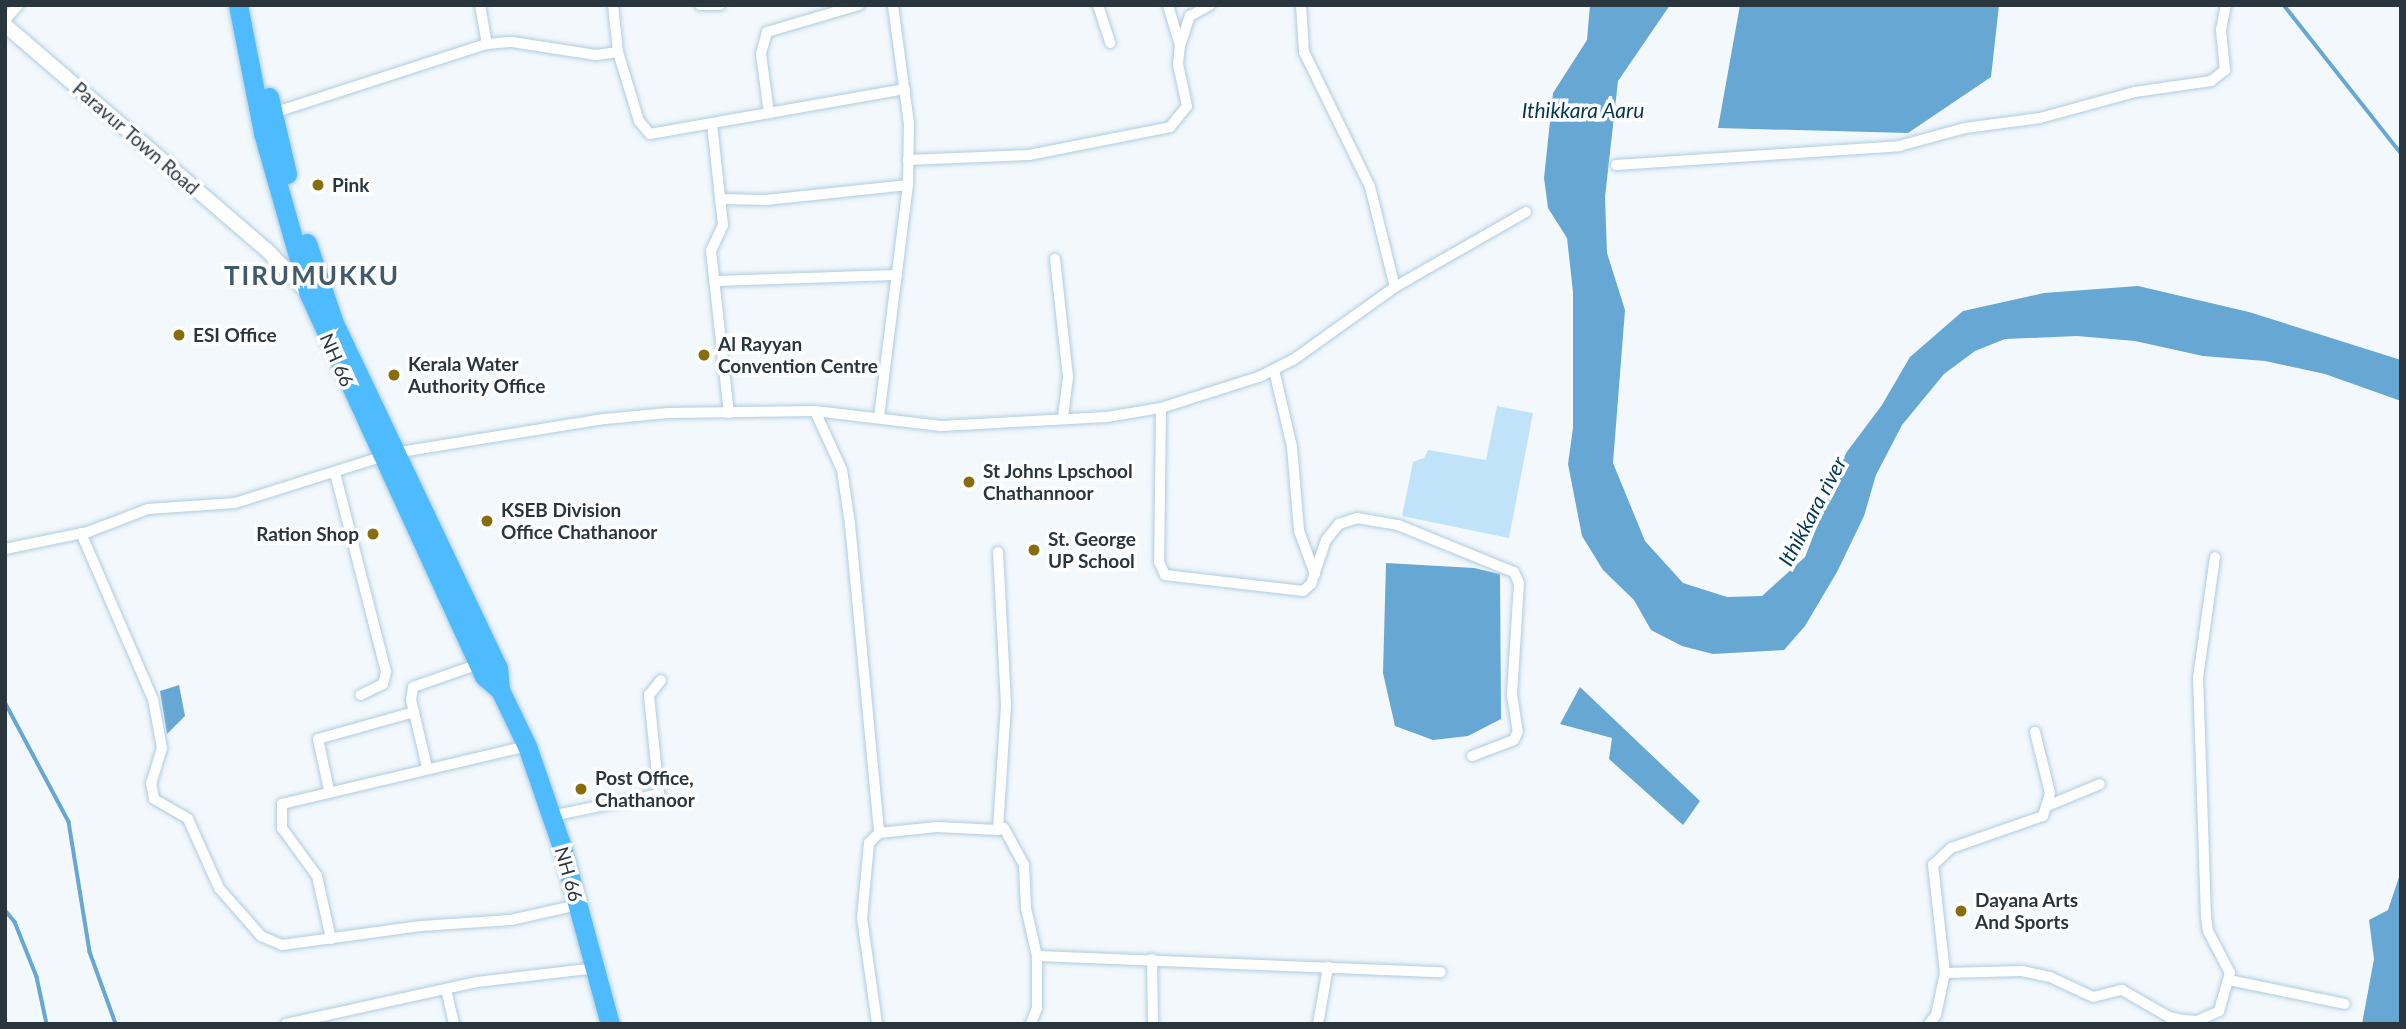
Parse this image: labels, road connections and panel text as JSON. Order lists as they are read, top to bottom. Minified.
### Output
{"streets":{"highway":["NH 66"],"main road":["Paravur Town Road"]},"crossings":[["Paravur Town Road","NH 66"]],"districts":["TIRUMUKKU"],"water":["Ithikkara Aaru","Ithikkara river"],"places":["Pink","ESI Office","Al Rayyan Convention Centre","Kerala Water Authority Office","St Johns Lpschool Chathannoor","KSEB Division Office Chathanoor","Ration Shop","St. George UP School","Post Office, Chathanoor","Dayana Arts And Sports"]}
